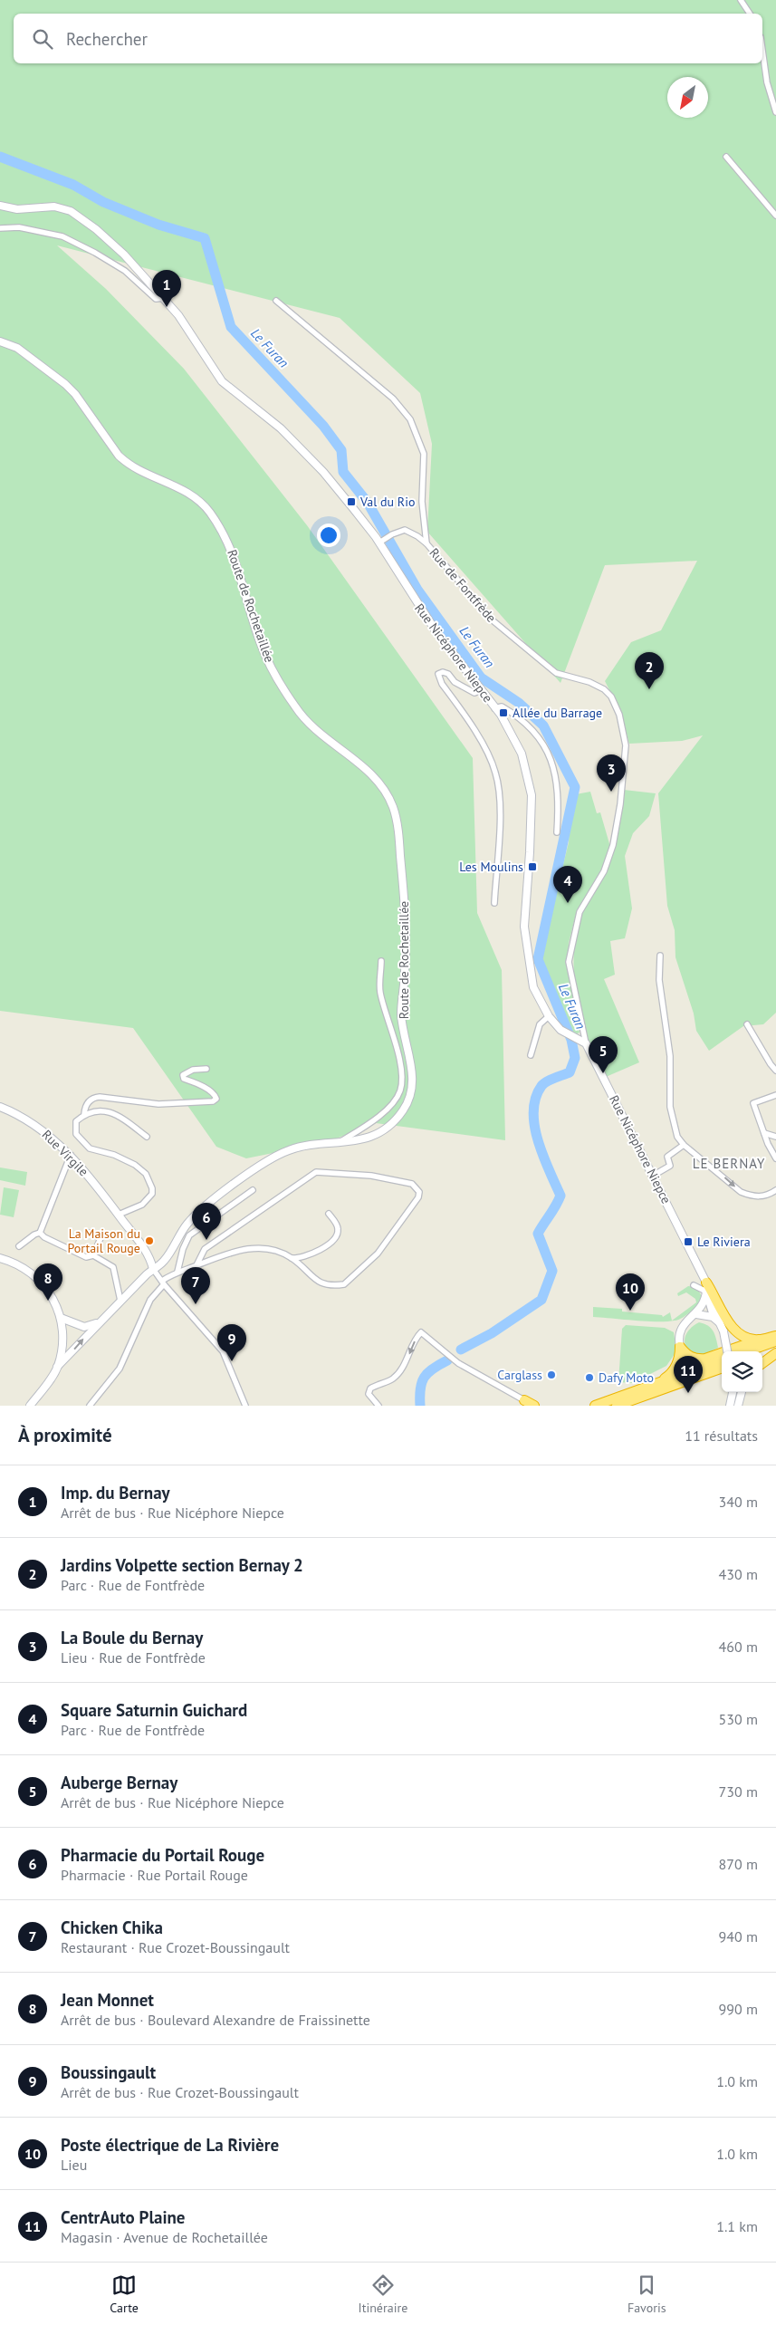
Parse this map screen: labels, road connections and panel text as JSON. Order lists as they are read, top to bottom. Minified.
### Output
{"streets":{"street":["Rue de Fontfrède","Route de Rochetaillée","Rue Nicéphore Niepce","Rue Virgile"]},"crossings":[["Rue de Fontfrède","Rue Nicéphore Niepce"],["Route de Rochetaillée","Rue Virgile"]],"districts":["LE BERNAY"],"water":["Le Furan"],"places":{"transit":["Val du Rio","Allée du Barrage","Les Moulins","Le Riviera"],"other":["La Maison du Portail Rouge","Carglass","Dafy Moto"]},"north":"bottom left","page":{"search":"Rechercher","pins":["1","2","3","4","5","6","8","7","10","9","11"],"heading":["À proximité","11 résultats"],"list":[{"mark":"1","name":"Imp. du Bernay","note":"Arrêt de bus · Rue Nicéphore Niepce","value":"340 m"},{"mark":"2","name":"Jardins Volpette section Bernay 2","note":"Parc · Rue de Fontfrède","value":"430 m"},{"mark":"3","name":"La Boule du Bernay","note":"Lieu · Rue de Fontfrède","value":"460 m"},{"mark":"4","name":"Square Saturnin Guichard","note":"Parc · Rue de Fontfrède","value":"530 m"},{"mark":"5","name":"Auberge Bernay","note":"Arrêt de bus · Rue Nicéphore Niepce","value":"730 m"},{"mark":"6","name":"Pharmacie du Portail Rouge","note":"Pharmacie · Rue Portail Rouge","value":"870 m"},{"mark":"7","name":"Chicken Chika","note":"Restaurant · Rue Crozet-Boussingault","value":"940 m"},{"mark":"8","name":"Jean Monnet","note":"Arrêt de bus · Boulevard Alexandre de Fraissinette","value":"990 m"},{"mark":"9","name":"Boussingault","note":"Arrêt de bus · Rue Crozet-Boussingault","value":"1.0 km"},{"mark":"10","name":"Poste électrique de La Rivière","note":"Lieu","value":"1.0 km"},{"mark":"11","name":"CentrAuto Plaine","note":"Magasin · Avenue de Rochetaillée","value":"1.1 km"}],"nav":["Carte","Itinéraire","Favoris"]}}
